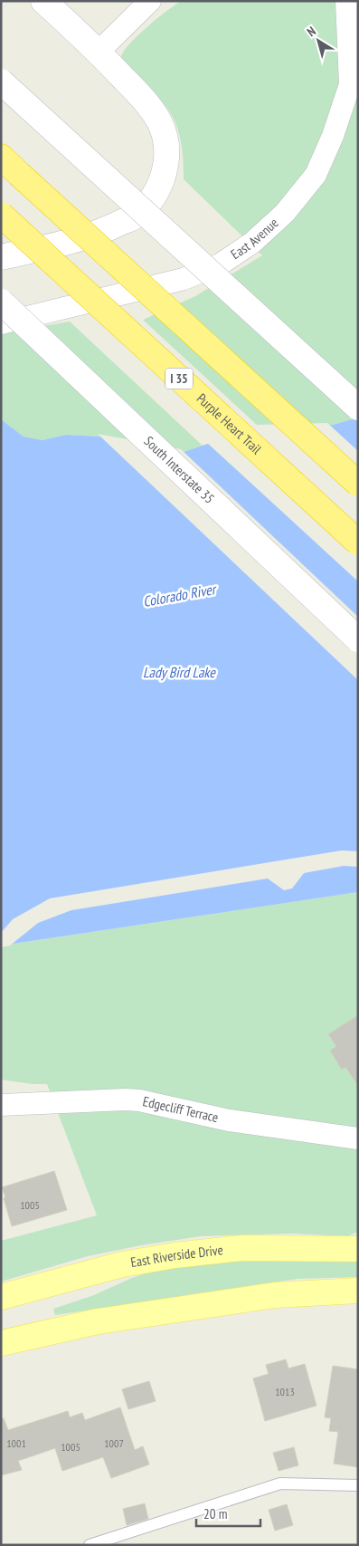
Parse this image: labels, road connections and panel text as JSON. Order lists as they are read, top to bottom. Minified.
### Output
{"streets":{"highway":["I 35","Purple Heart Trail"],"main road":["South Interstate 35","East Riverside Drive"],"street":["East Avenue","Edgecliff Terrace"]},"water":["Colorado River","Lady Bird Lake"],"house_numbers":["1005","1013","1001","1007","1005"],"scale_bar":"20 m","north":"top left"}
